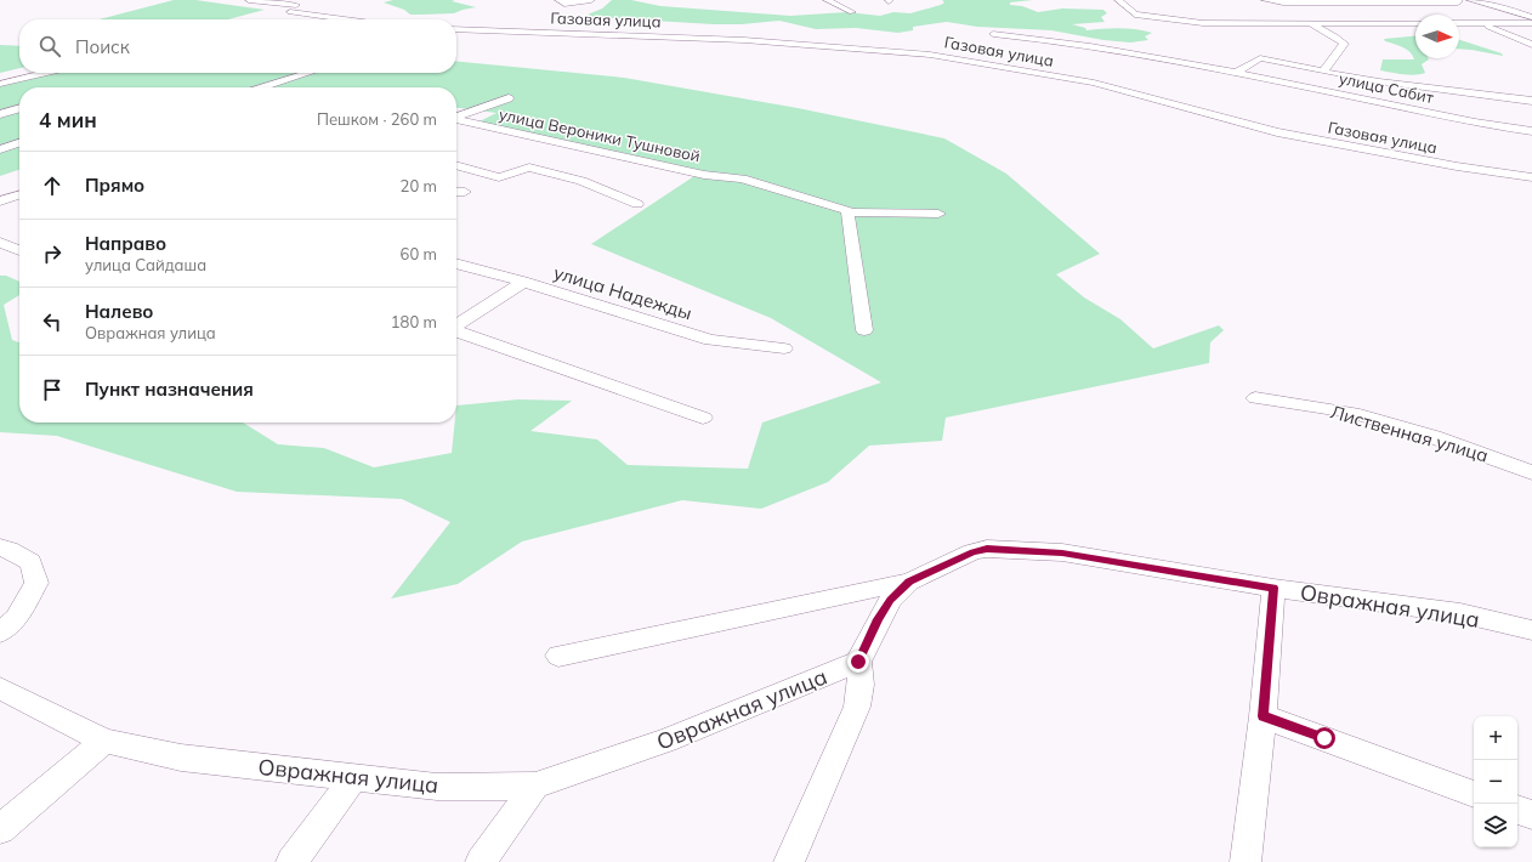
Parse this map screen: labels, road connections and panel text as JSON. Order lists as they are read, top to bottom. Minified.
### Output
{"streets":{"street":["Газовая улица","улица Сабит","улица Вероники Тушновой","улица Надежды","Лиственная улица","Овражная улица"]},"north":"right","page":{"search":"Поиск","heading":["4 мин","Пешком · 260 m"],"list":[["Прямо","20 m"],["Направо","улица Сайдаша","60 m"],["Налево","Овражная улица","180 m"],"Пункт назначения"],"map_buttons":["+","−"]}}
